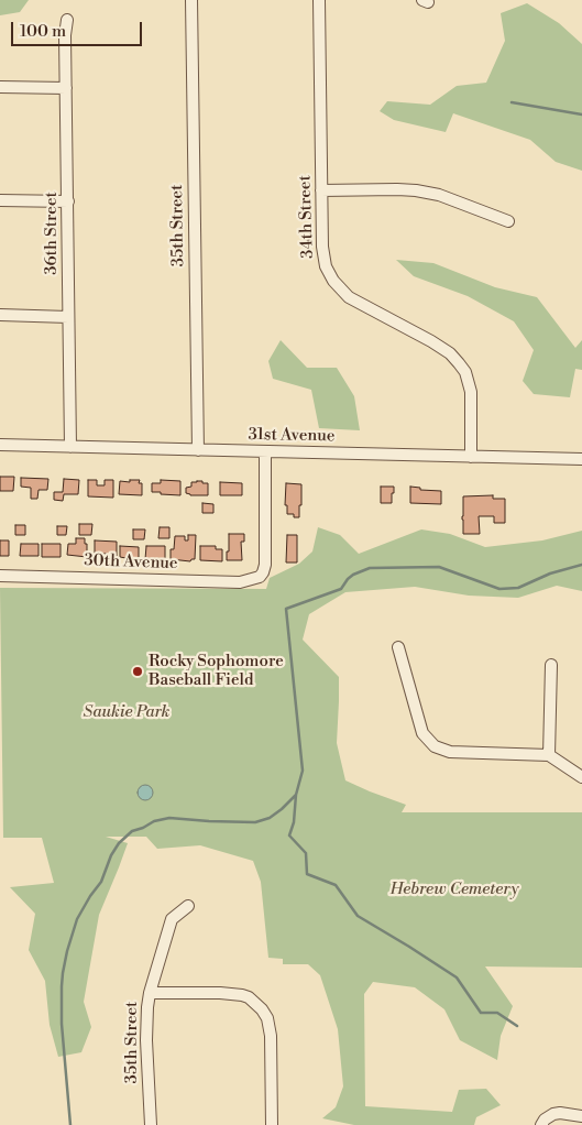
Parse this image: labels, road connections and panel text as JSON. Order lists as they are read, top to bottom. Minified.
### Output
{"streets":{"street":["34th Street","35th Street","36th Street","31st Avenue","30th Avenue"]},"crossings":[["34th Street","31st Avenue"],["35th Street","31st Avenue"],["36th Street","31st Avenue"],["31st Avenue","30th Avenue"]],"parks":["Saukie Park","Hebrew Cemetery"],"places":["Rocky Sophomore Baseball Field"],"scale_bar":"100 m"}
